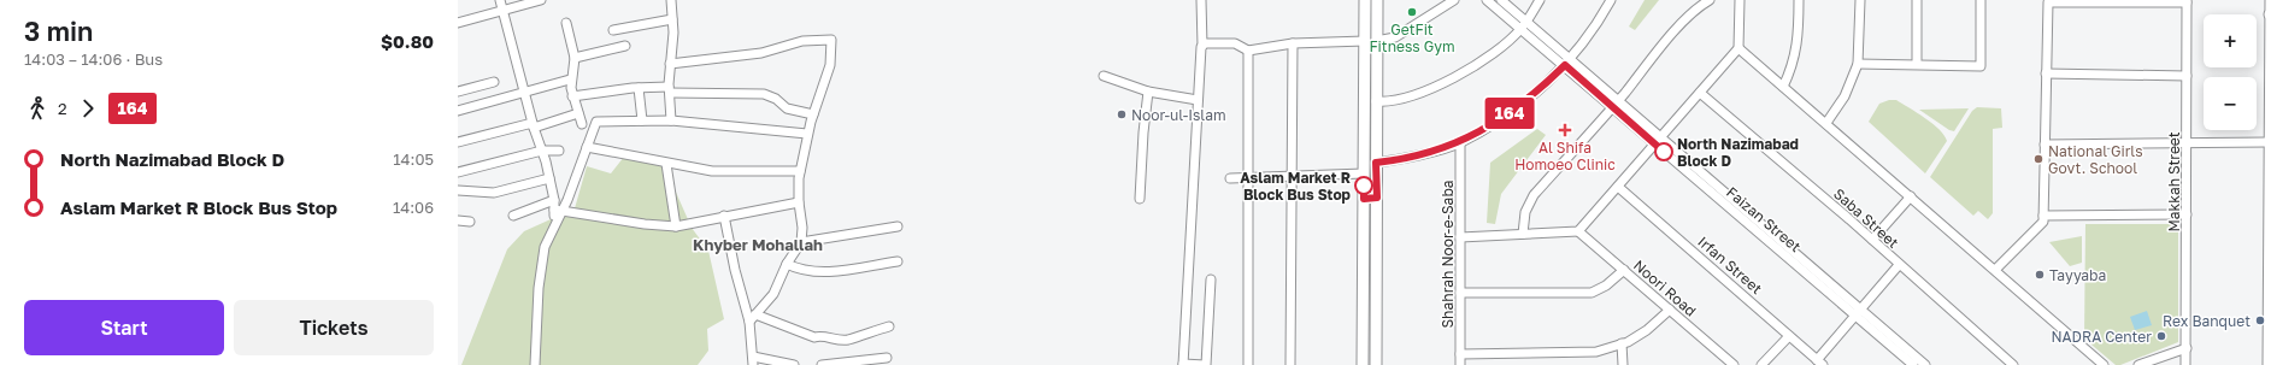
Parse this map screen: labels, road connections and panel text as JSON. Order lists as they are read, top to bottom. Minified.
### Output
{"streets":{"street":["Makkah Street","Saba Street","Faizan Street","Shahrah Noor-e-Saba","Irfan Street","Noori Road"]},"districts":["Khyber Mohallah"],"places":{"other":["GetFit Fitness Gym","Noor-ul-Islam","North Nazimabad Block D","National Girls Govt. School","Aslam Market R Block Bus Stop","Tayyaba","Rex Banquet","NADRA Center"],"health":["Al Shifa Homoeo Clinic"]},"lines":["bus line 164"],"page":{"heading":["3 min","14:03 – 14:06 · Bus","$0.80"],"on_map":"164","map_buttons":["+","−"],"legs":["2","164"],"list":[{"name":"North Nazimabad Block D","value":"14:05"},{"name":"Aslam Market R Block Bus Stop","value":"14:06"}],"buttons":["Start","Tickets"]}}
